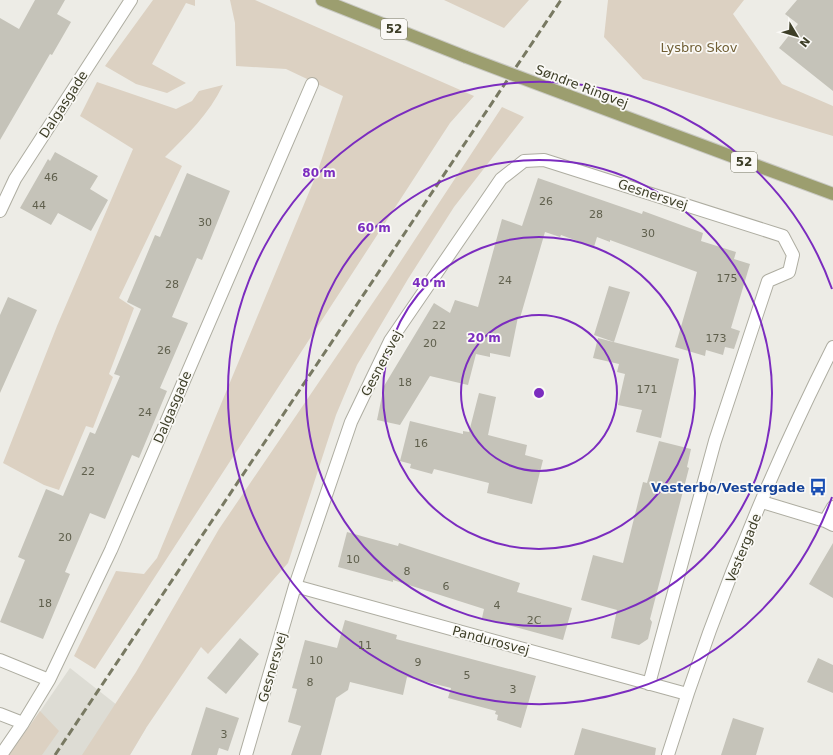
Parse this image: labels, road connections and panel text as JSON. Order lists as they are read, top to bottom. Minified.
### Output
{"streets":{"main road":["52","Søndre Ringvej"],"street":["Dalgasgade","Gesnersvej","Vestergade","Pandurosvej"]},"crossings":[["Gesnersvej","Pandurosvej"],["Vestergade","Pandurosvej"]],"parks":["Lysbro Skov"],"places":{"bus stop":["Vesterbo/Vestergade"]},"house_numbers":["46","26","44","28","30","30","175","24","28","22","173","20","26","18","171","24","16","22","20","10","8","6","18","4","2C","11","10","9","5","8","3","3"],"north":"bottom right","rings":["80 m","60 m","40 m","20 m"]}
